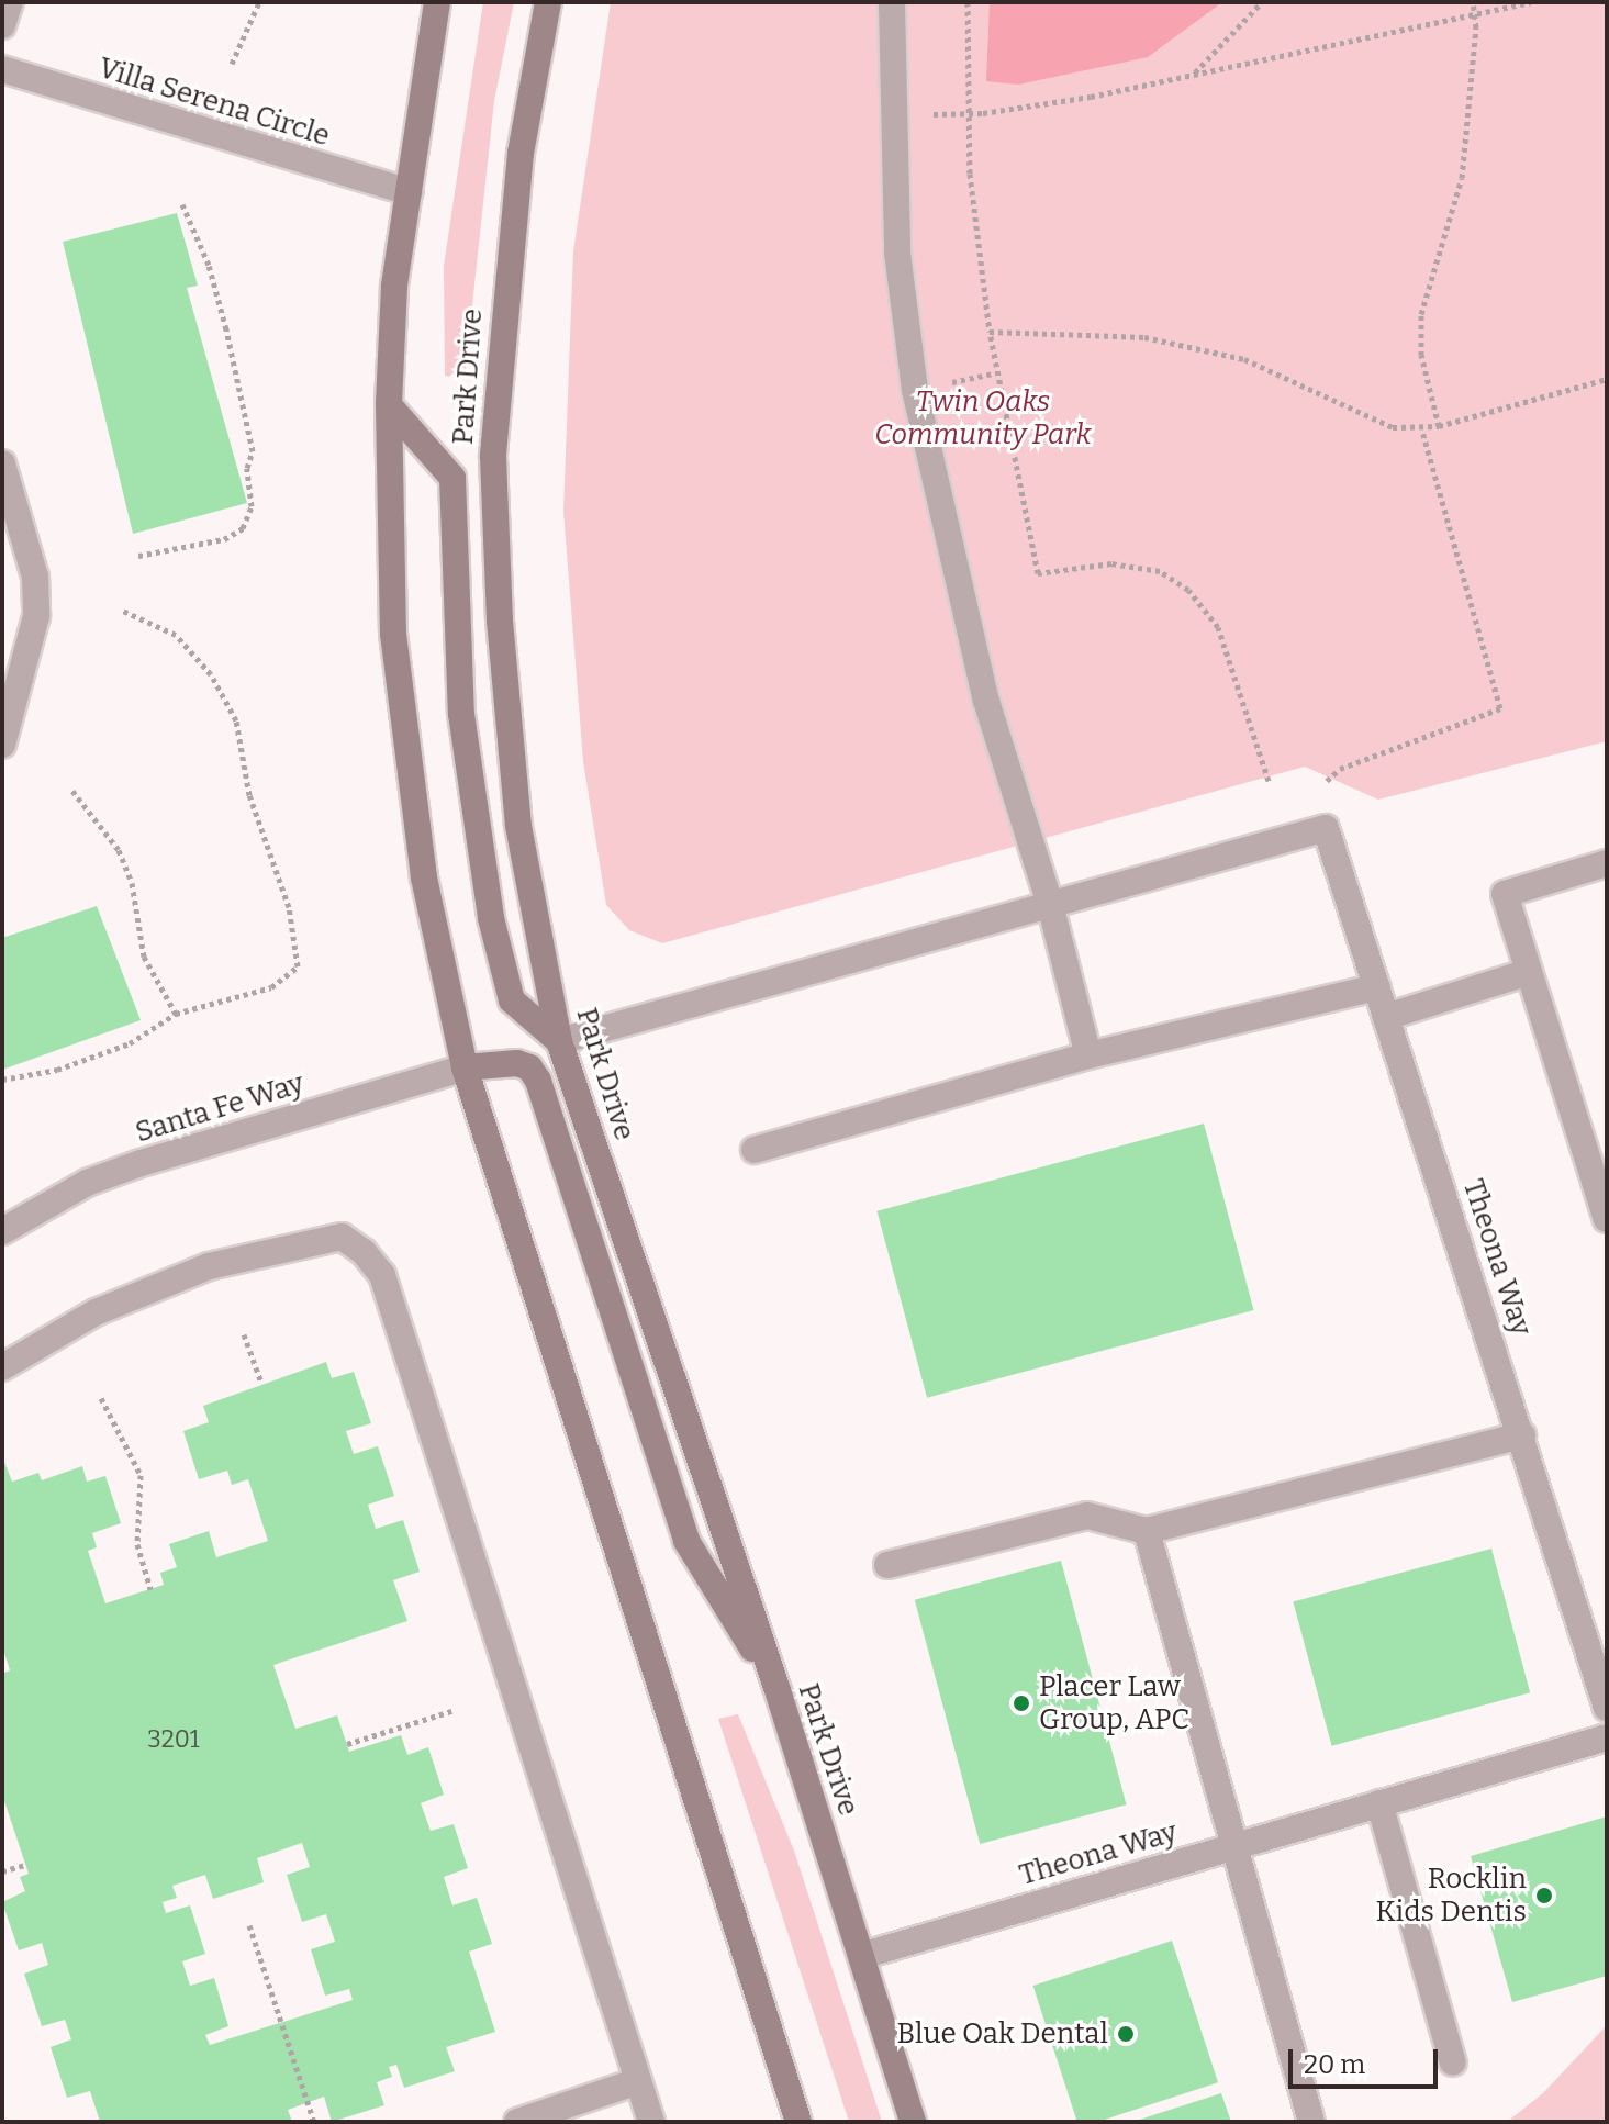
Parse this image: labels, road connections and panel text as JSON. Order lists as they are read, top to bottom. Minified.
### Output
{"streets":{"main road":["Park Drive"],"street":["Villa Serena Circle","Santa Fe Way","Theona Way"]},"crossings":[["Park Drive","Theona Way"]],"parks":["Twin Oaks Community Park"],"places":["Placer Law Group, APC","Rocklin Kids Dentis","Blue Oak Dental"],"house_numbers":["3201"],"scale_bar":"20 m"}
